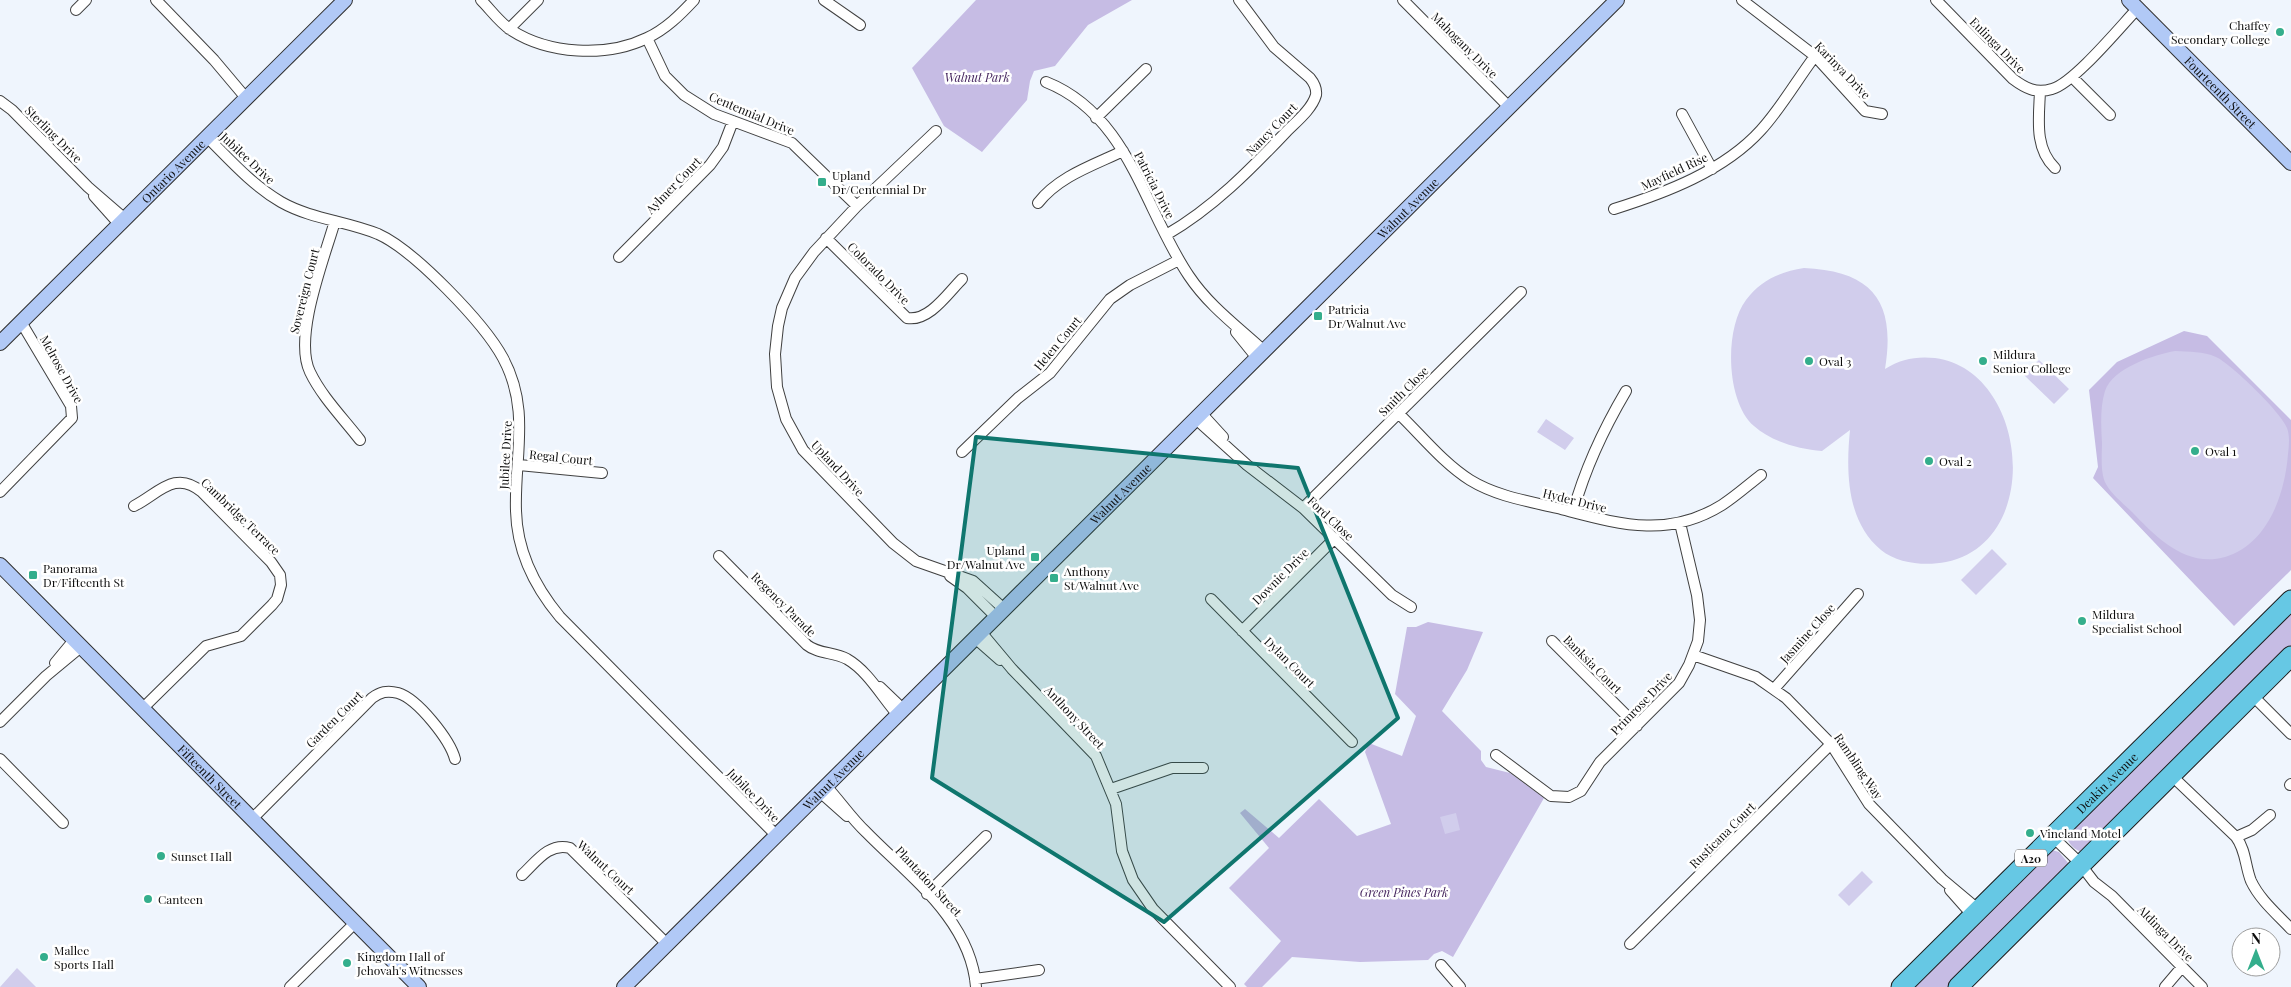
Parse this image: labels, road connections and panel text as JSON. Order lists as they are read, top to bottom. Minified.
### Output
{"streets":{"highway":["Deakin Avenue","A20"],"street":["Mahogany Drive","Eulinga Drive","Karinya Drive","Fourteenth Street","Centennial Drive","Nancy Court","Sterling Drive","Jubilee Drive","Ontario Avenue","Mayfield Rise","Aylmer Court","Patricia Drive","Walnut Avenue","Colorado Drive","Sovereign Court","Helen Court","Melrose Drive","Smith Close","Regal Court","Upland Drive","Hyder Drive","Cambridge Terrace","Ford Close","Downie Drive","Regency Parade","Jasmine Close","Dylan Court","Banksia Court","Primrose Drive","Anthony Street","Garden Court","Rambling Way","Fifteenth Street","Rusticana Court","Walnut Court","Plantation Street","Aldinga Drive"]},"crossings":[["Mahogany Drive","Walnut Avenue"],["Karinya Drive","Mayfield Rise"],["Centennial Drive","Aylmer Court"],["Centennial Drive","Upland Drive"],["Nancy Court","Patricia Drive"],["Sterling Drive","Ontario Avenue"],["Jubilee Drive","Ontario Avenue"],["Jubilee Drive","Walnut Avenue"],["Jubilee Drive","Sovereign Court"],["Jubilee Drive","Regal Court"],["Ontario Avenue","Melrose Drive"],["Patricia Drive","Walnut Avenue"],["Patricia Drive","Helen Court"],["Walnut Avenue","Upland Drive"],["Walnut Avenue","Ford Close"],["Walnut Avenue","Regency Parade"],["Walnut Avenue","Anthony Street"],["Walnut Avenue","Walnut Court"],["Walnut Avenue","Plantation Street"],["Colorado Drive","Upland Drive"],["Smith Close","Hyder Drive"],["Smith Close","Ford Close"],["Hyder Drive","Primrose Drive"],["Cambridge Terrace","Fifteenth Street"],["Ford Close","Downie Drive"],["Downie Drive","Dylan Court"],["Jasmine Close","Rambling Way"],["Banksia Court","Primrose Drive"],["Primrose Drive","Rambling Way"],["Garden Court","Fifteenth Street"],["Rambling Way","Deakin Avenue"],["Rambling Way","Rusticana Court"],["Deakin Avenue","Aldinga Drive"]],"parks":["Walnut Park","Green Pines Park"],"places":{"other":["Chaffey Secondary College","Oval 3","Mildura Senior College","Oval 1","Oval 2","Mildura Specialist School","Vineland Motel","Sunset Hall","Canteen","Mallee Sports Hall","Kingdom Hall of Jehovah's Witnesses"],"transit":["Upland Dr/Centennial Dr","Patricia Dr/Walnut Ave","Upland Dr/Walnut Ave","Panorama Dr/Fifteenth St","Anthony St/Walnut Ave"]},"north":"top"}
